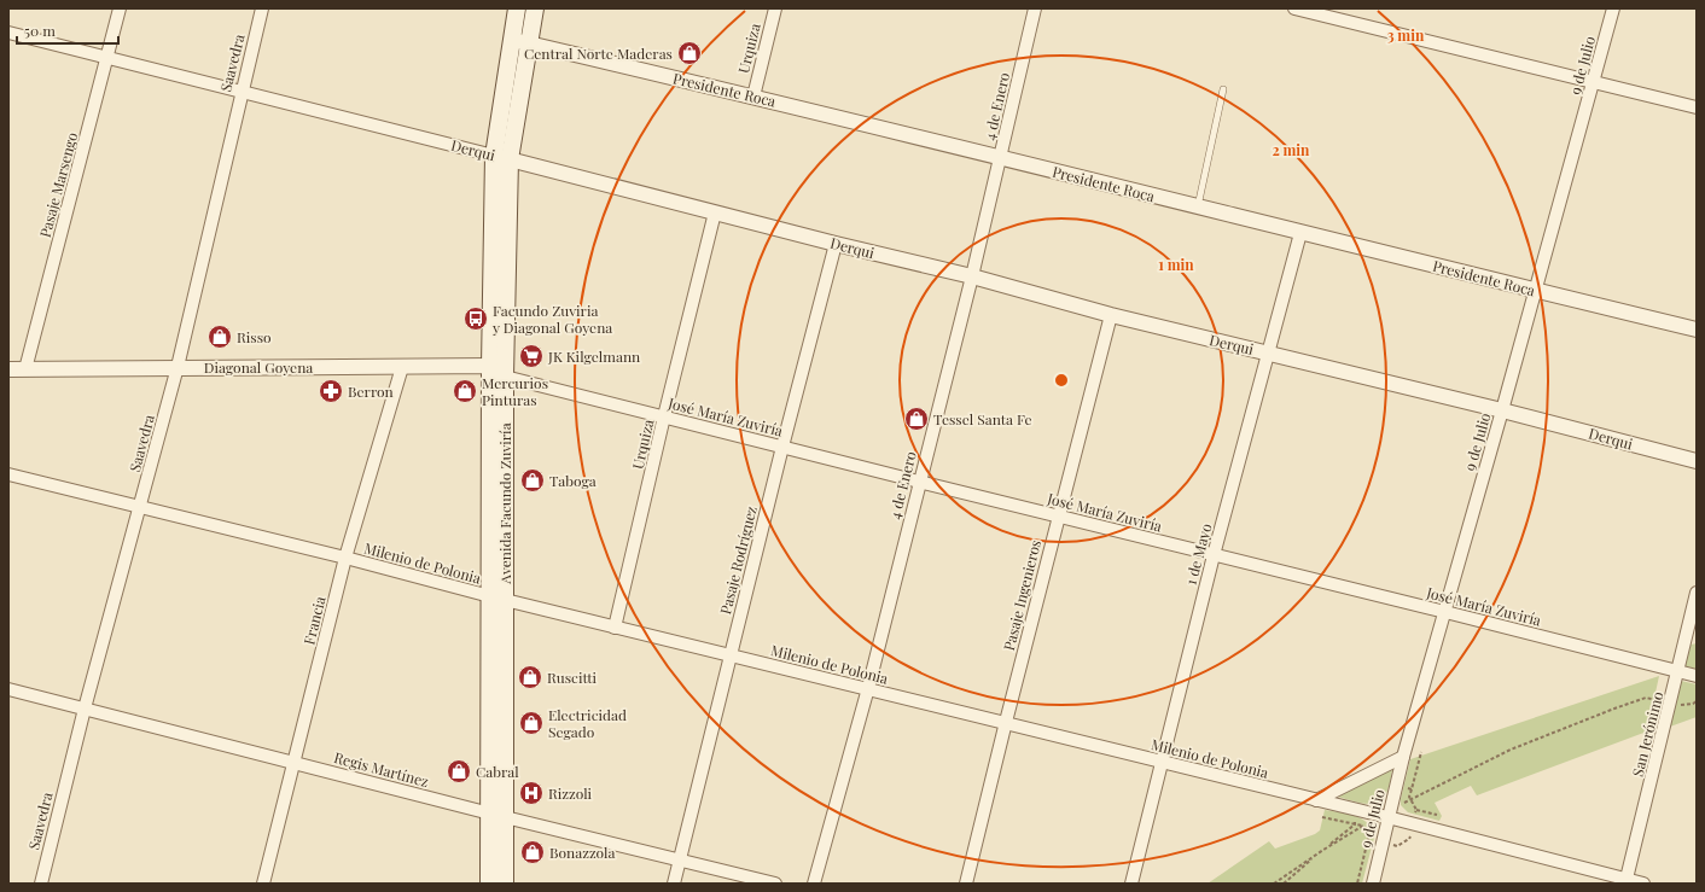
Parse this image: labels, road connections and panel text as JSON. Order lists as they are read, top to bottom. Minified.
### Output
{"streets":{"main road":["Avenida Facundo Zuviría"],"street":["Urquiza","Saavedra","9 de Julio","Presidente Roca","4 de Enero","Derqui","Pasaje Marsengo","Diagonal Goyena","José María Zuviría","1 de Mayo","Pasaje Rodríguez","Milenio de Polonia","Pasaje Ingenieros","Francia","San Jerónimo","Regis Martínez"]},"crossings":[["Urquiza","Presidente Roca"],["Urquiza","Derqui"],["Urquiza","José María Zuviría"],["Urquiza","Milenio de Polonia"],["Saavedra","Derqui"],["Saavedra","Diagonal Goyena"],["Saavedra","Milenio de Polonia"],["Saavedra","Regis Martínez"],["9 de Julio","Presidente Roca"],["9 de Julio","Derqui"],["9 de Julio","José María Zuviría"],["9 de Julio","Milenio de Polonia"],["Presidente Roca","4 de Enero"],["Presidente Roca","Avenida Facundo Zuviría"],["Presidente Roca","1 de Mayo"],["4 de Enero","Derqui"],["4 de Enero","José María Zuviría"],["4 de Enero","Milenio de Polonia"],["Derqui","Pasaje Marsengo"],["Derqui","Avenida Facundo Zuviría"],["Derqui","1 de Mayo"],["Derqui","Pasaje Rodríguez"],["Derqui","Pasaje Ingenieros"],["Pasaje Marsengo","Diagonal Goyena"],["Diagonal Goyena","Avenida Facundo Zuviría"],["Diagonal Goyena","Francia"],["José María Zuviría","Avenida Facundo Zuviría"],["José María Zuviría","1 de Mayo"],["José María Zuviría","Pasaje Rodríguez"],["José María Zuviría","Pasaje Ingenieros"],["José María Zuviría","San Jerónimo"],["Avenida Facundo Zuviría","Milenio de Polonia"],["Avenida Facundo Zuviría","Regis Martínez"],["1 de Mayo","Milenio de Polonia"],["Pasaje Rodríguez","Milenio de Polonia"],["Pasaje Rodríguez","Regis Martínez"],["Milenio de Polonia","Pasaje Ingenieros"],["Milenio de Polonia","Francia"],["Milenio de Polonia","San Jerónimo"],["Francia","Regis Martínez"]],"places":{"shop":["Central Norte Maderas","Risso","Mercurios Pinturas","Tessel Santa Fe","Taboga","Ruscitti","Electricidad Segado","Cabral","Bonazzola"],"bus stop":["Facundo Zuviria y Diagonal Goyena"],"supermarket":["JK Kilgelmann"],"pharmacy":["Berron"],"hospital":["Rizzoli"]},"scale_bar":"50 m","rings":["3 min","2 min","1 min"]}
